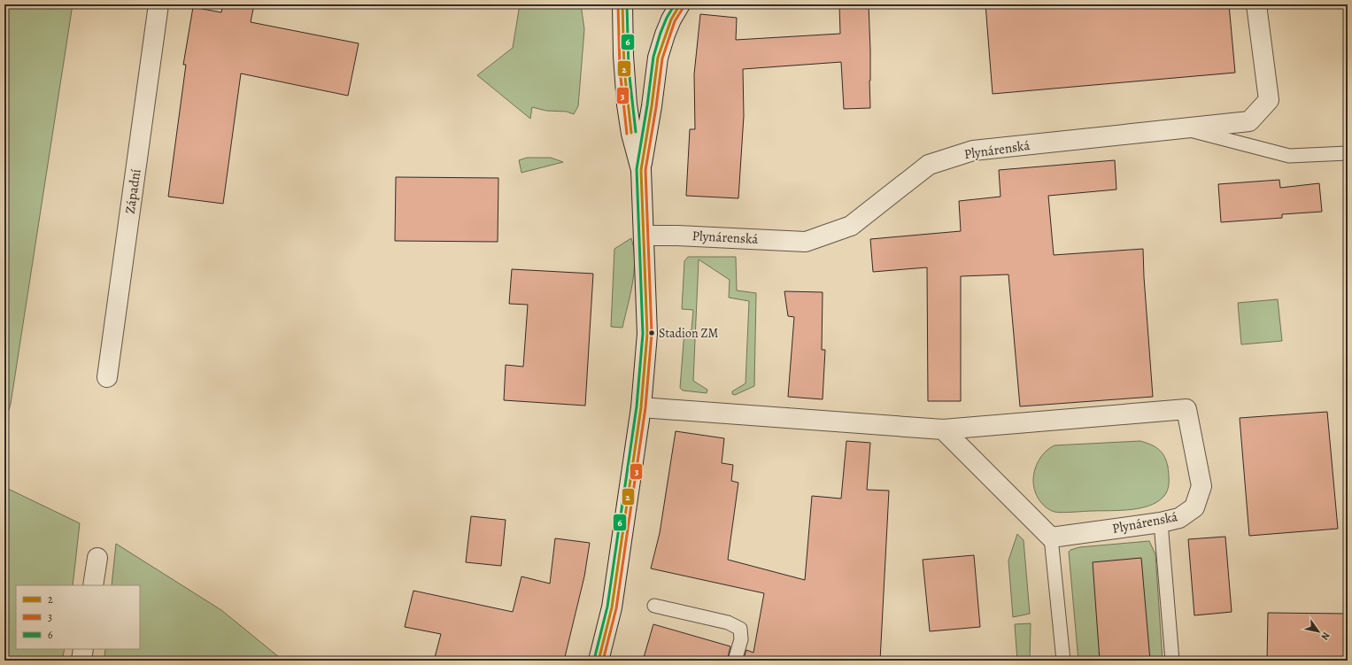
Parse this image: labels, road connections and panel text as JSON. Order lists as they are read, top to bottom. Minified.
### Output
{"streets":{"street":["Plynárenská","Západní"]},"places":["Stadion ZM"],"lines":["transit line 2","transit line 3","transit line 6"],"legend":["2","3","6"],"north":"bottom right"}
